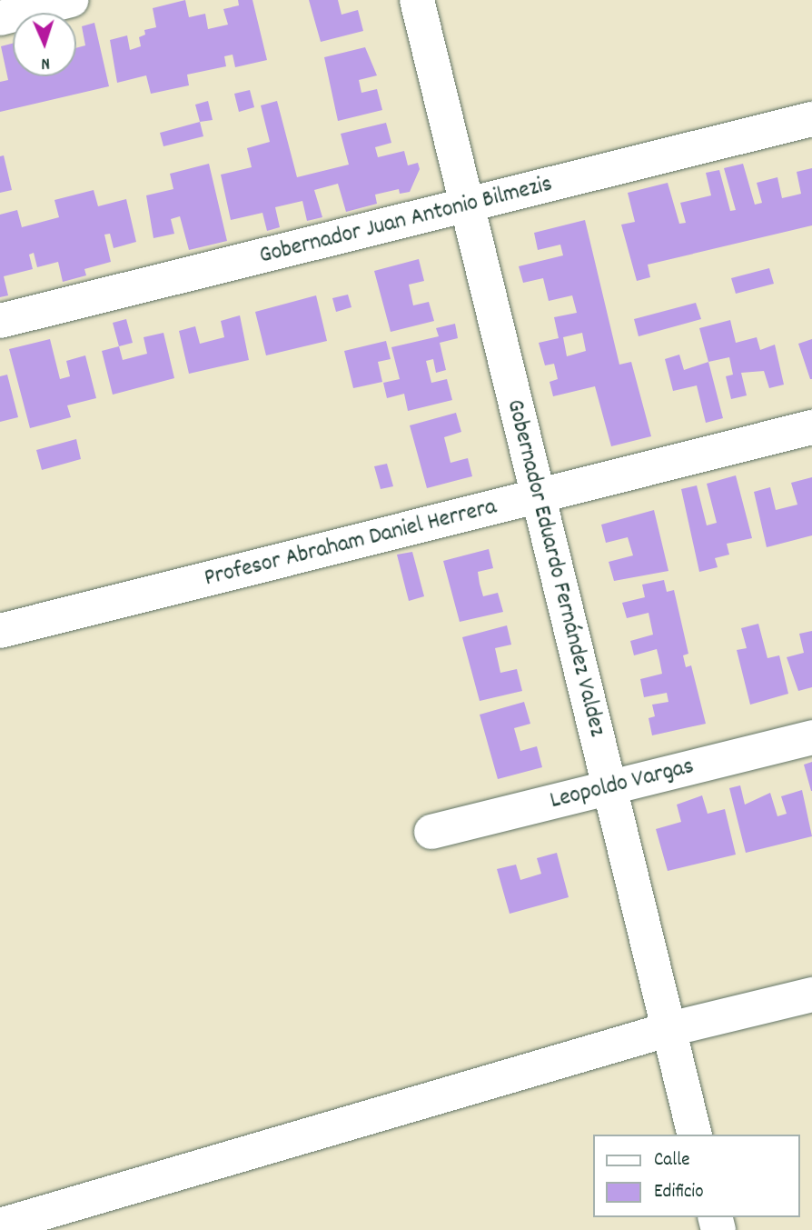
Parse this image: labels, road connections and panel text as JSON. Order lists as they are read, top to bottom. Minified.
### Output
{"streets":{"street":["Gobernador Juan Antonio Bilmezis","Profesor Abraham Daniel Herrera","Gobernador Eduardo Fernández Valdez","Leopoldo Vargas"]},"crossings":[["Gobernador Juan Antonio Bilmezis","Gobernador Eduardo Fernández Valdez"],["Profesor Abraham Daniel Herrera","Gobernador Eduardo Fernández Valdez"],["Gobernador Eduardo Fernández Valdez","Leopoldo Vargas"]],"legend":["Calle","Edificio"],"north":"bottom"}
